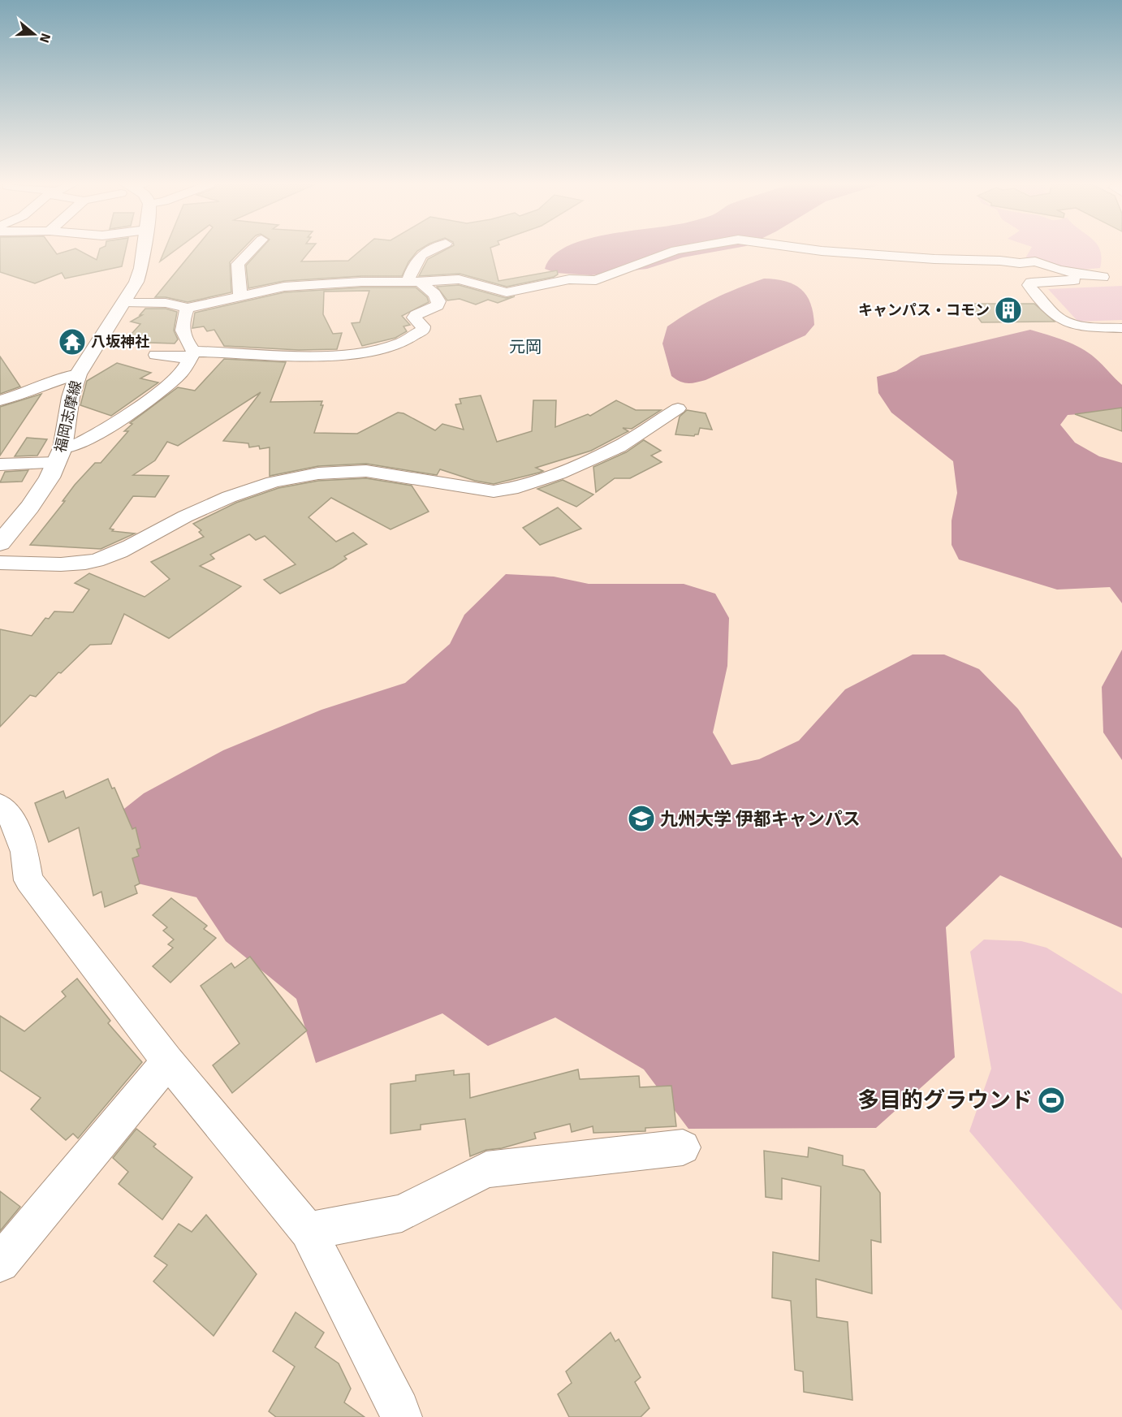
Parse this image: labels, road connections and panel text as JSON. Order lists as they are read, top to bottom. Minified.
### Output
{"streets":{"main road":["福岡志摩線"]},"districts":["元岡"],"places":{"building":["キャンパス・コモン"],"temple":["八坂神社"],"school or university":["九州大学 伊都キャンパス"],"sports":["多目的グラウンド"]},"north":"right"}
